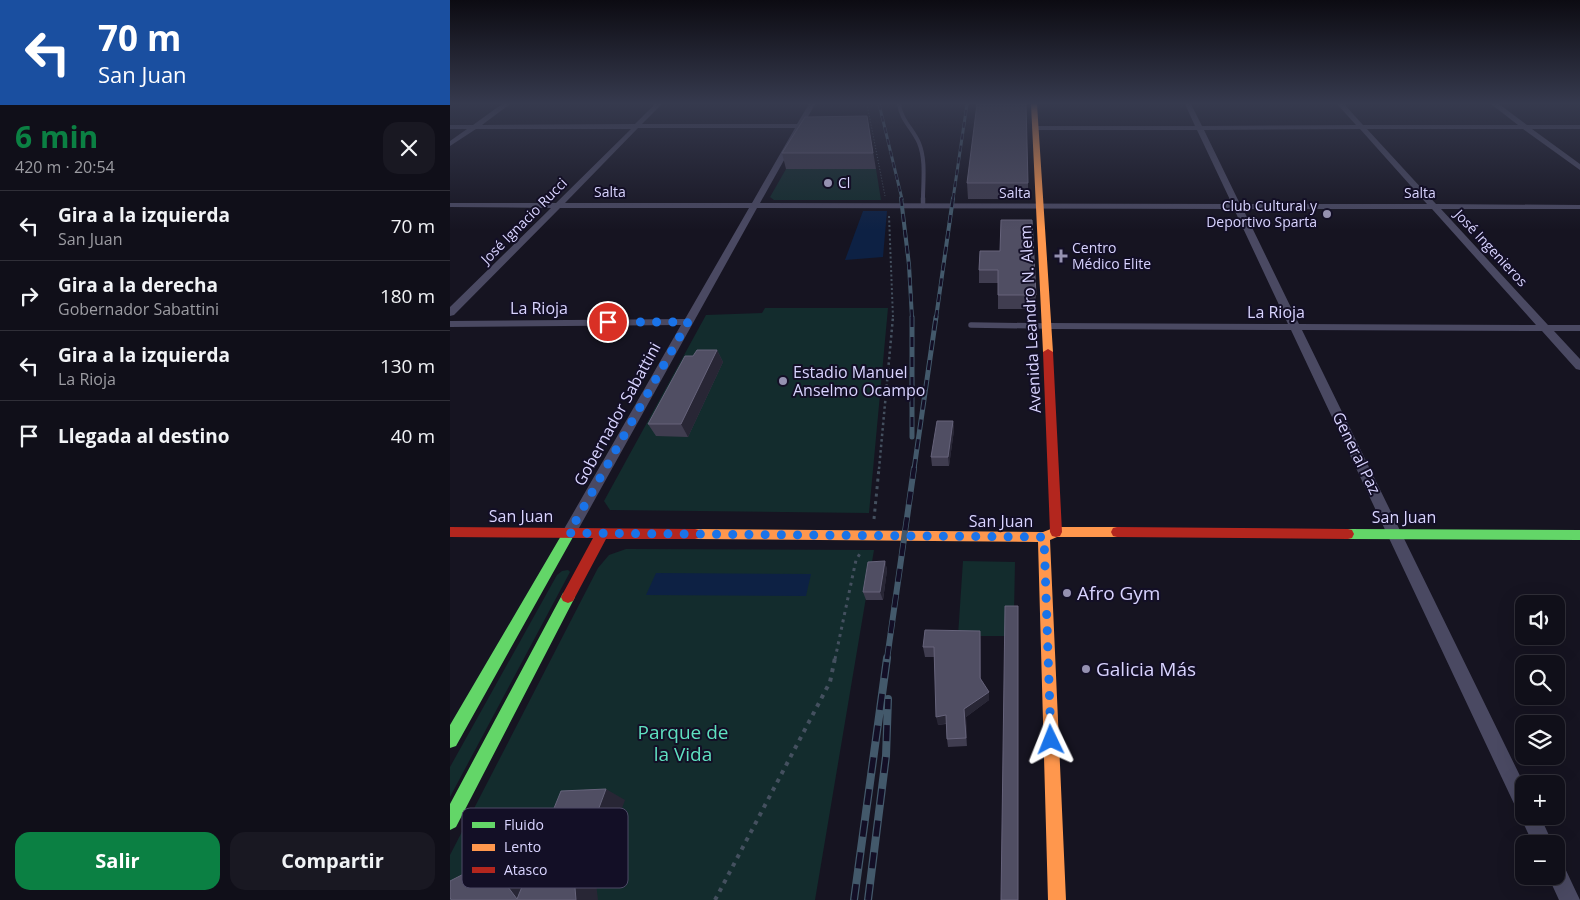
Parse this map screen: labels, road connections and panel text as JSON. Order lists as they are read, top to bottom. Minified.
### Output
{"streets":{"street":["Salta","José Ignacio Rucci","José Ingenieros","La Rioja","Avenida Leandro N. Alem","Gobernador Sabattini","General Paz","San Juan"]},"crossings":[["Salta","José Ignacio Rucci"],["Salta","José Ingenieros"],["Salta","Avenida Leandro N. Alem"],["Salta","Gobernador Sabattini"],["Salta","General Paz"],["José Ingenieros","La Rioja"],["La Rioja","Avenida Leandro N. Alem"],["La Rioja","Gobernador Sabattini"],["La Rioja","General Paz"],["Avenida Leandro N. Alem","San Juan"],["Gobernador Sabattini","San Juan"],["General Paz","San Juan"]],"parks":["Parque de la Vida"],"places":{"other":["Cl","Club Cultural y Deportivo Sparta","Estadio Manuel Anselmo Ocampo","Afro Gym","Galicia Más"],"health":["Centro Médico Elite"]},"legend":["Fluido","Lento","Atasco"],"page":{"turn":["70 m","San Juan"],"heading":["6 min","420 m · 20:54"],"list":[{"name":"Gira a la izquierda","note":"San Juan","value":"70 m"},{"name":"Gira a la derecha","note":"Gobernador Sabattini","value":"180 m"},{"name":"Gira a la izquierda","note":"La Rioja","value":"130 m"},{"name":"Llegada al destino","value":"40 m"}],"map_buttons":["+","−"],"buttons":["Salir","Compartir"]}}
